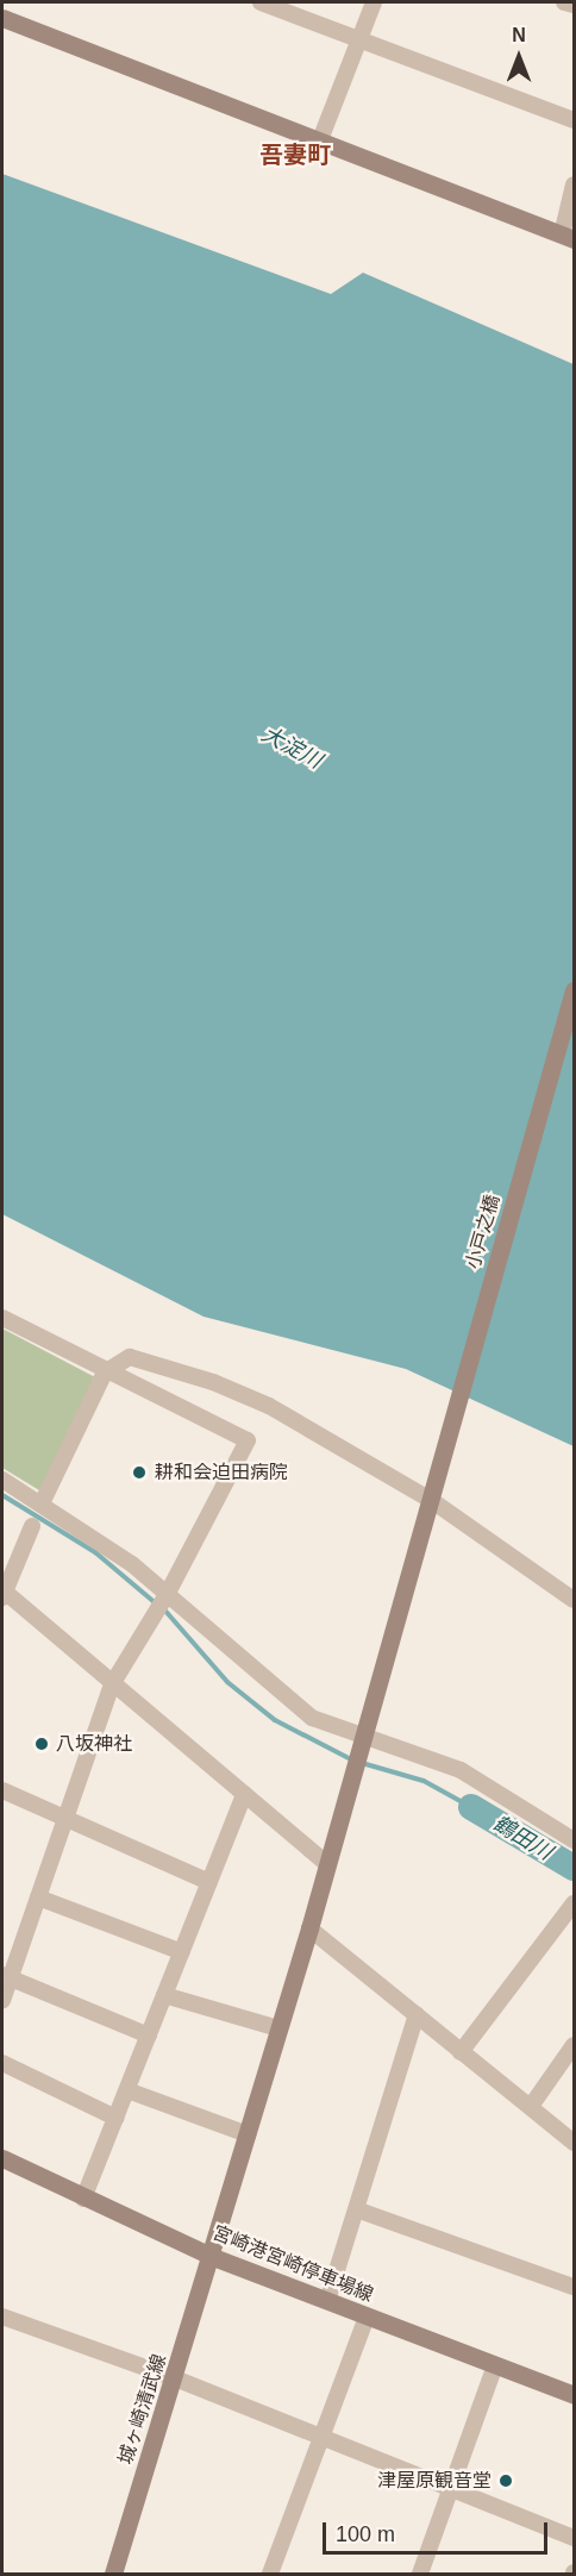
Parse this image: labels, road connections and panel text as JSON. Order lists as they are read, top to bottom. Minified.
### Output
{"streets":{"street":["小戸之橋","宮崎港宮崎停車場線","城ヶ崎清武線"]},"crossings":[["小戸之橋","城ヶ崎清武線"],["宮崎港宮崎停車場線","城ヶ崎清武線"]],"districts":["吾妻町"],"water":["大淀川","鶴田川"],"places":["耕和会迫田病院","八坂神社","津屋原観音堂"],"scale_bar":"100 m","north":"top"}
